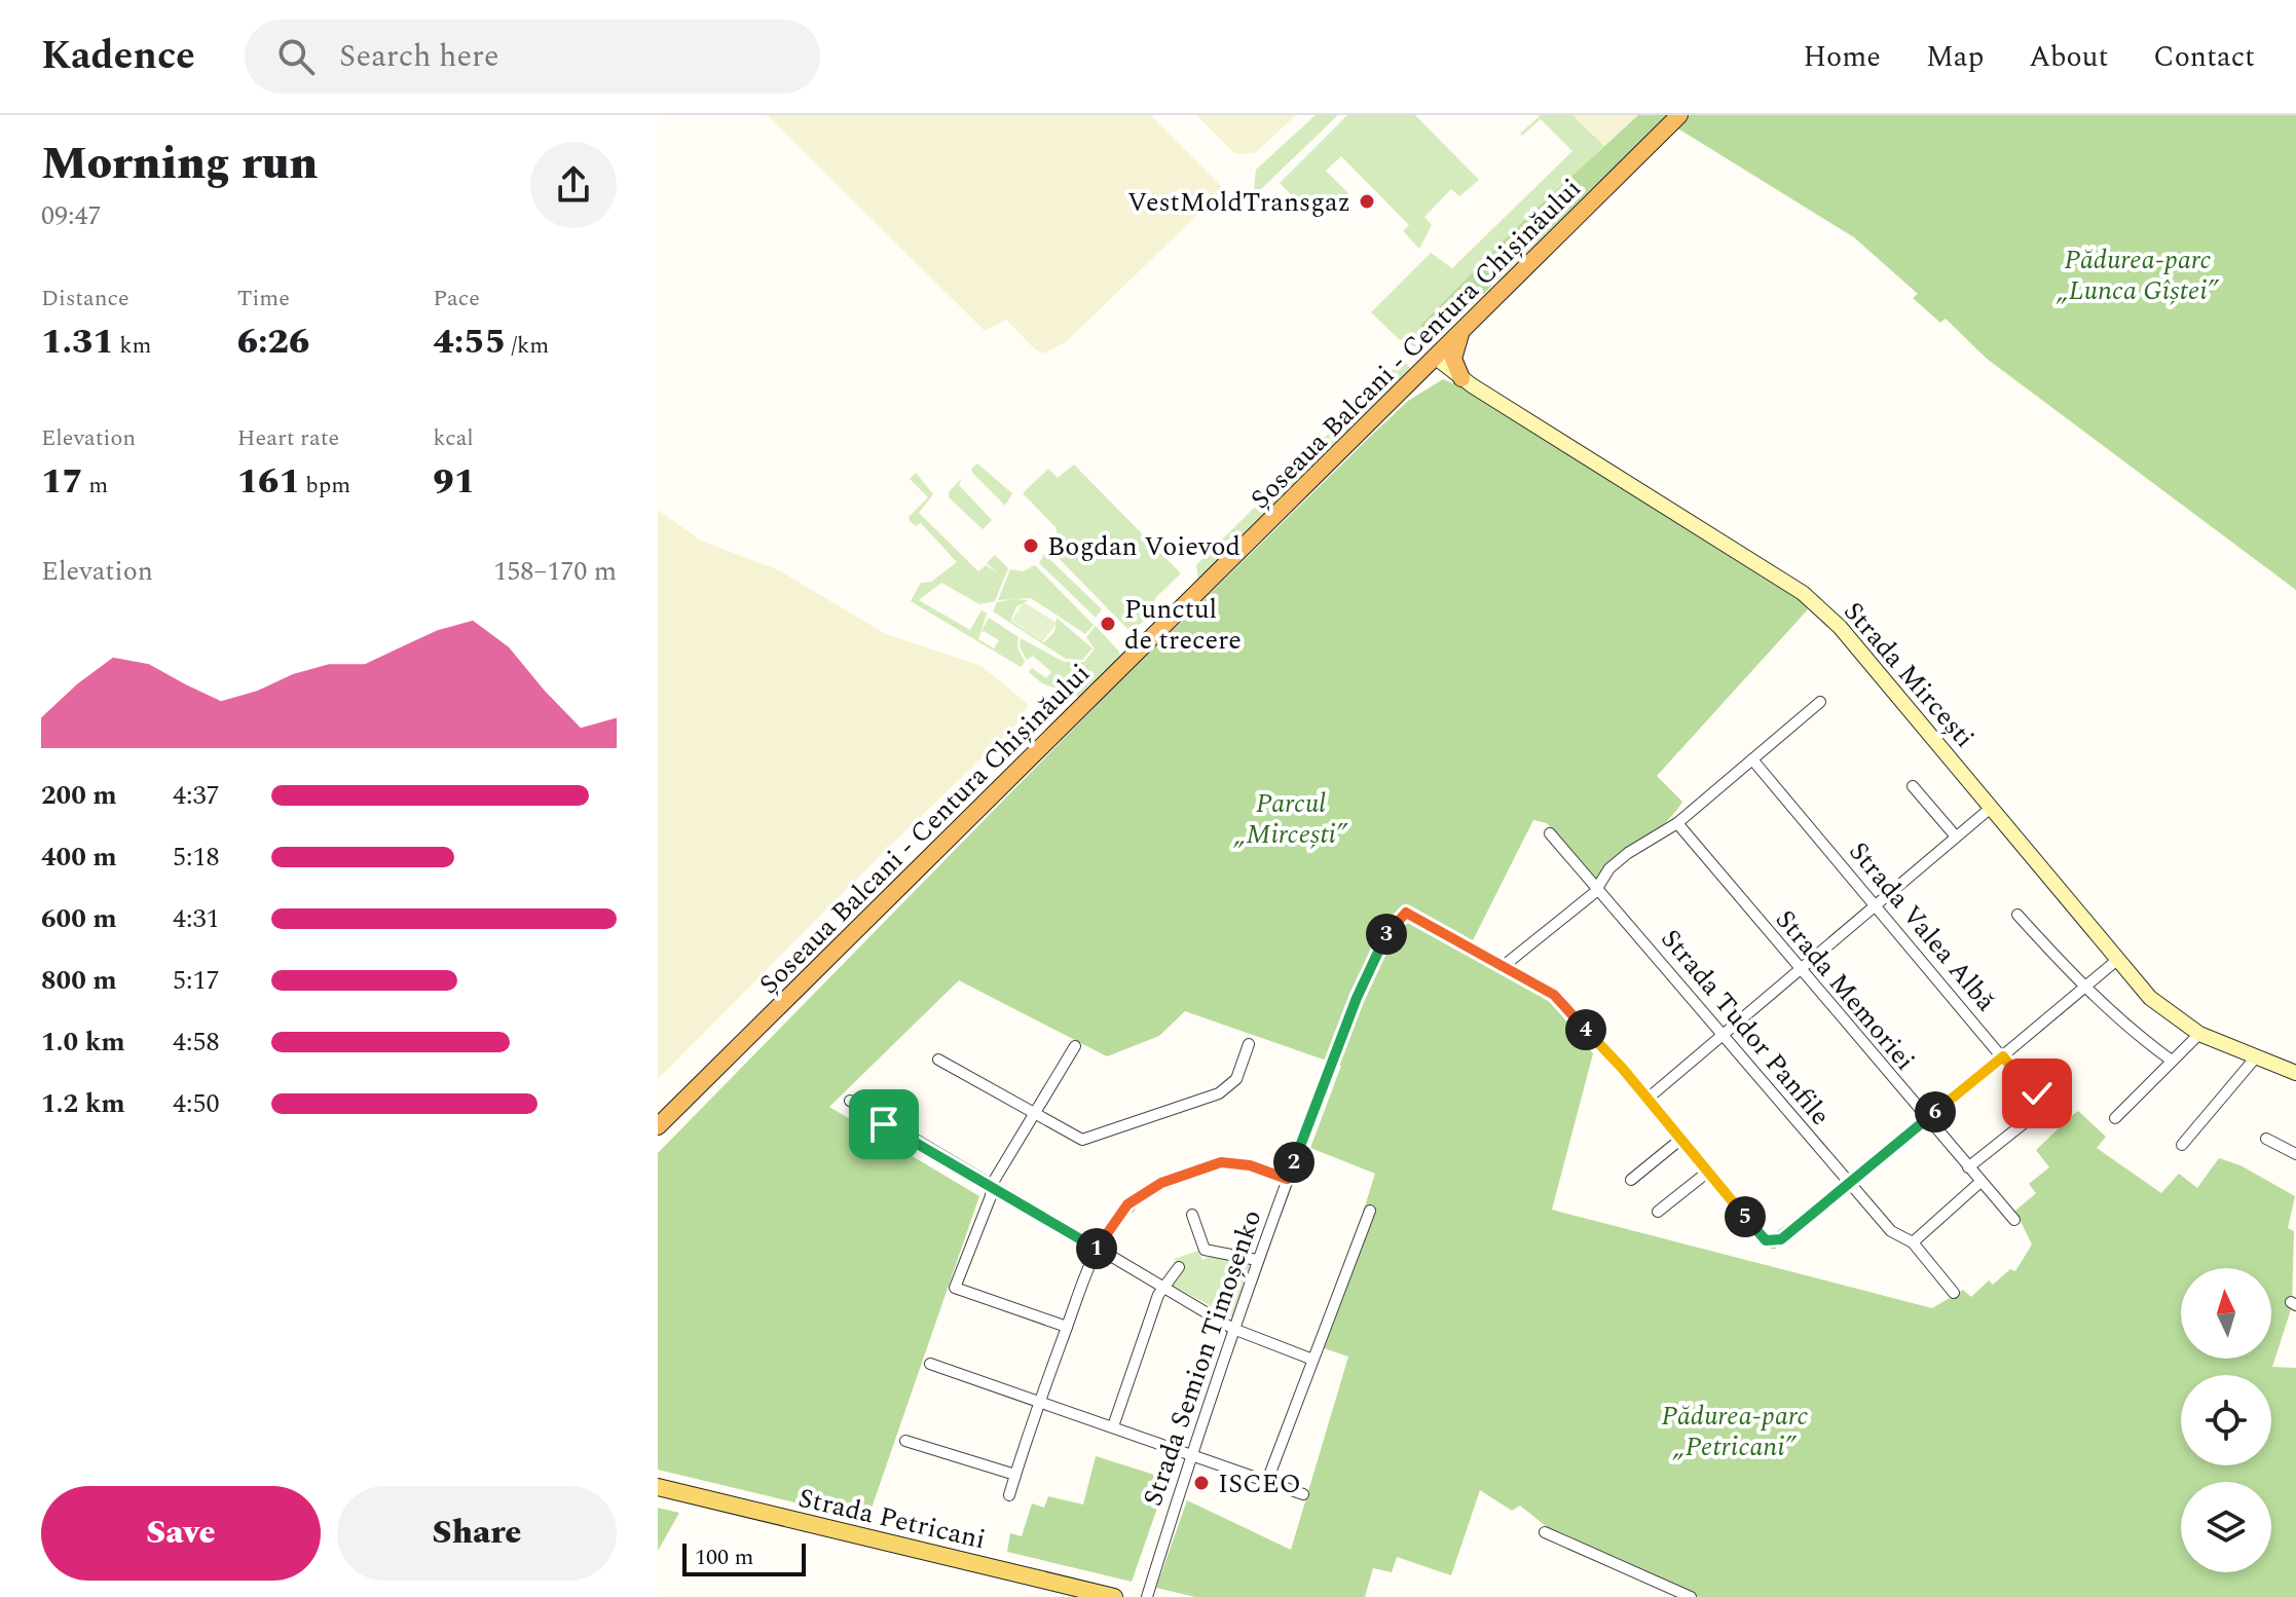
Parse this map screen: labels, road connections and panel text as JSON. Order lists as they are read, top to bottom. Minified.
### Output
{"streets":{"highway":["Șoseaua Balcani - Centura Chișinăului"],"main road":["Strada Mircești","Strada Petricani"],"street":["Strada Valea Albă","Strada Memoriei","Strada Tudor Panfile","Strada Semion Timoșenko"]},"crossings":[["Șoseaua Balcani - Centura Chișinăului","Strada Mircești"]],"parks":["Pădurea-parc „Lunca Gîștei”","Parcul „Mircești”","Pădurea-parc „Petricani”"],"places":["VestMoldTransgaz","Bogdan Voievod","Punctul de trecere","ISCEO"],"scale_bar":"100 m","north":"top","page":{"header":"Kadence","search":"Search here","nav":["Home","Map","About","Contact"],"heading":["Morning run","09:47"],"stats":[["Distance","1.31 km"],["Time","6:26"],["Pace","4:55 /km"],["Elevation","17 m"],["Heart rate","161 bpm"],["kcal","91"]],"chart":["Elevation","158–170 m"],"list":[{"name":"200 m","note":"4:37"},{"name":"400 m","note":"5:18"},{"name":"600 m","note":"4:31"},{"name":"800 m","note":"5:17"},{"name":"1.0 km","note":"4:58"},{"name":"1.2 km","note":"4:50"}],"pins":["3","4","6","2","5","1"],"buttons":["Save","Share"],"scale":"100 m"}}
